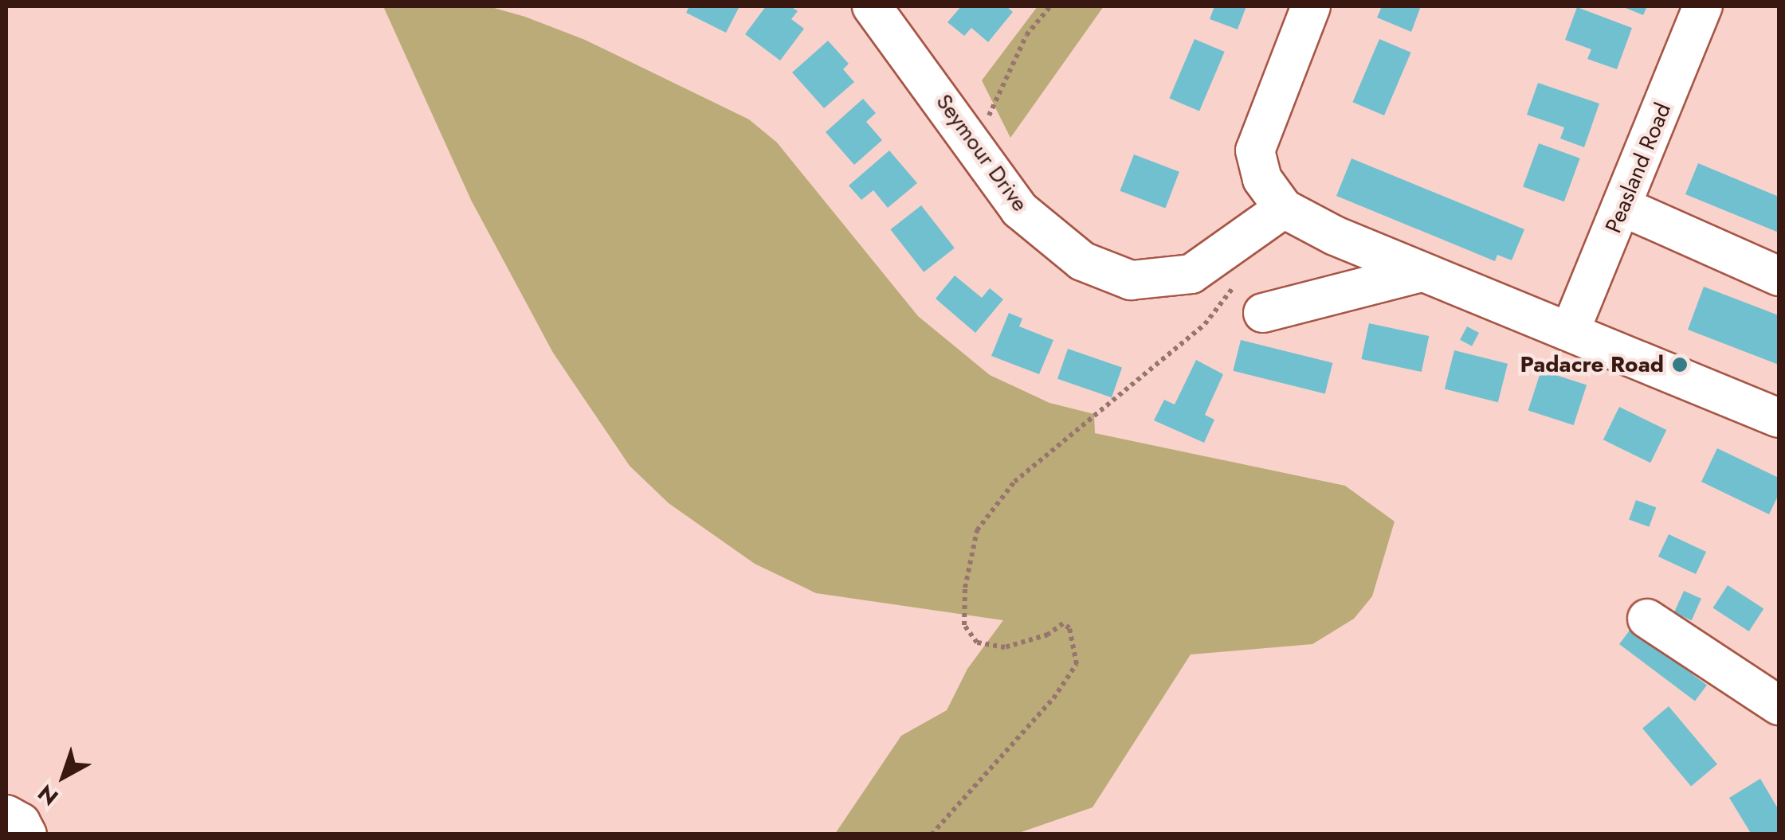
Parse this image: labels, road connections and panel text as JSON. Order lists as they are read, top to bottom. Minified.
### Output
{"streets":{"street":["Seymour Drive","Peasland Road"]},"places":["Padacre Road"],"north":"bottom left"}
